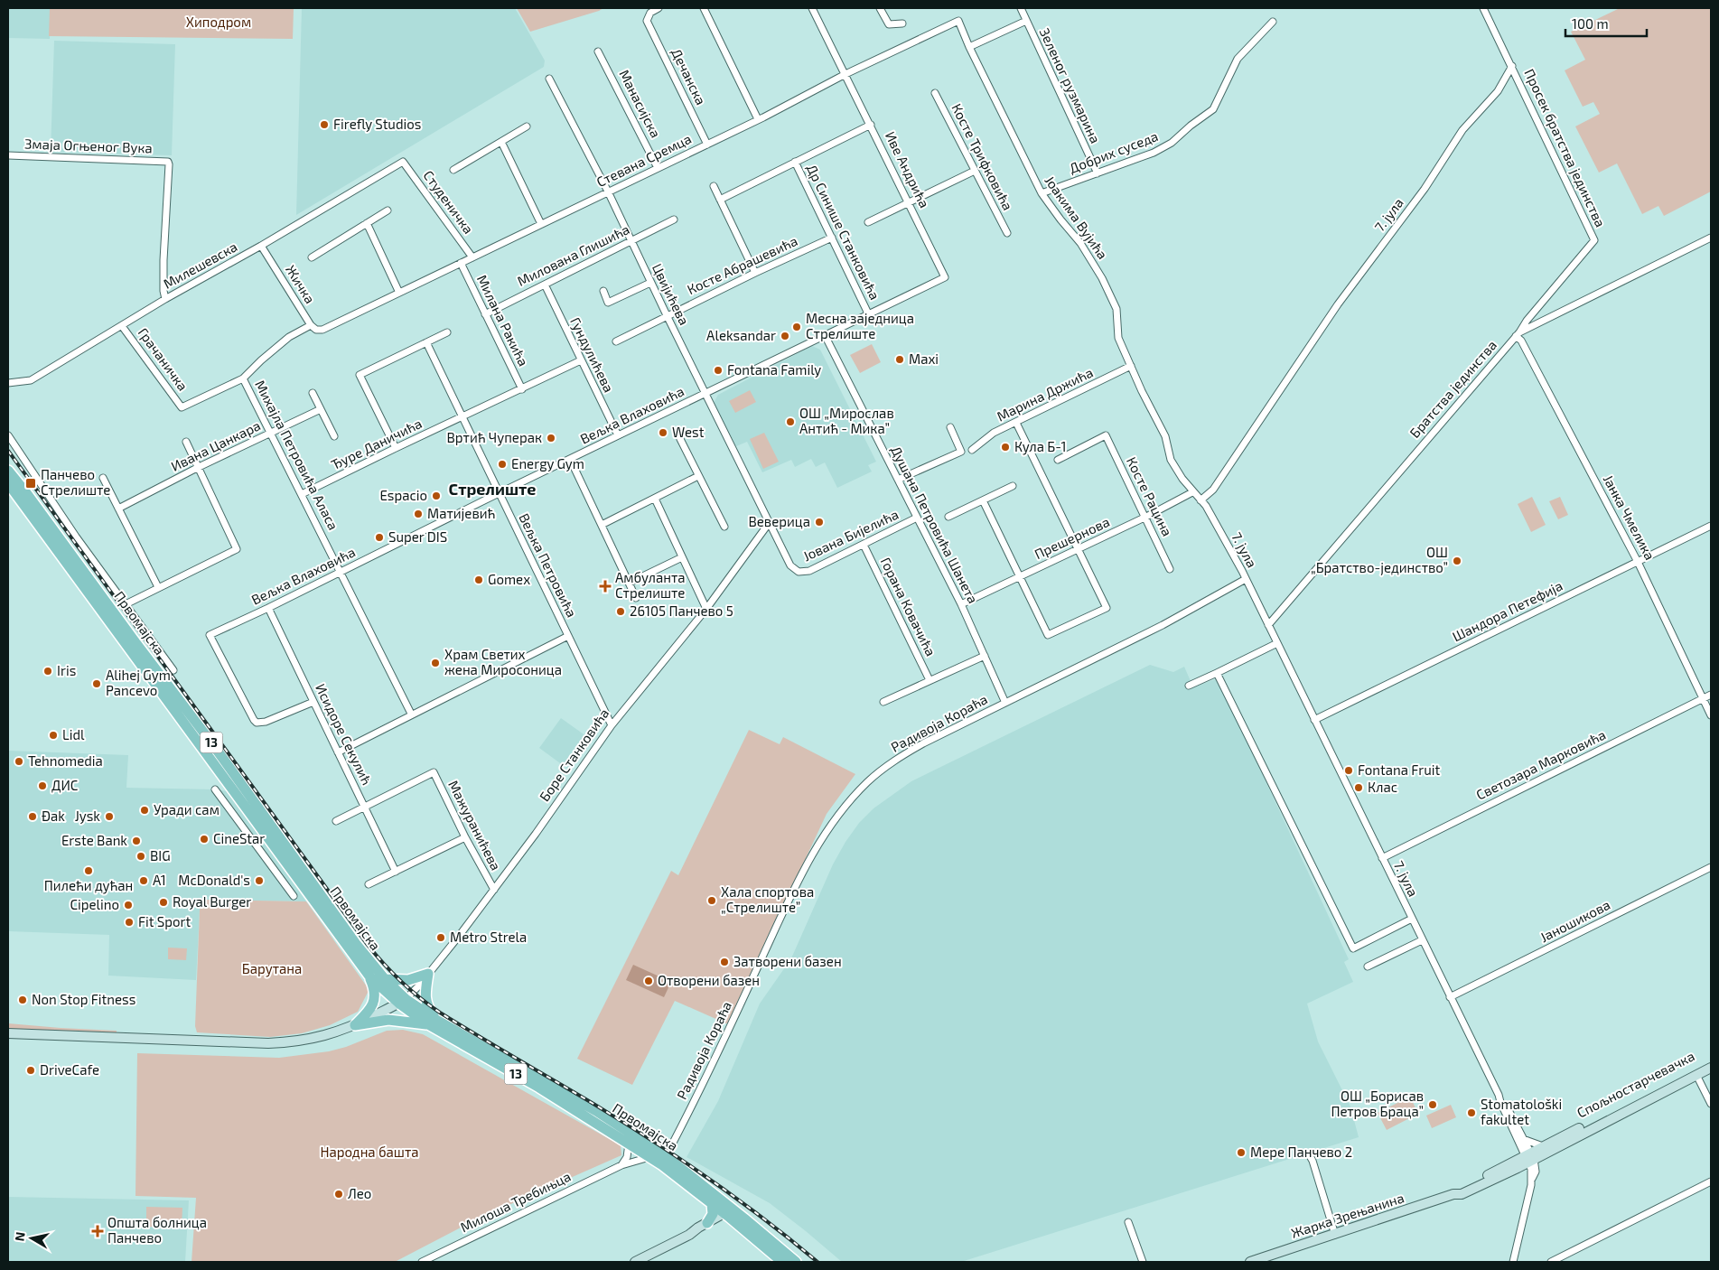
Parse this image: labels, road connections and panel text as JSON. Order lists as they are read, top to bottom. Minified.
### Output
{"streets":{"main road":["Првомајска","13"],"street":["Дечанска","Зеленог рузмарина","Манасијска","Змаја Огњеног Вука","Просек братства јединства","Добрих суседа","Косте Трифковића","Стевана Сремца","Иве Андрића","Студеничка","7. јула","Јоакима Вујића","Др Синише Станковића","Милована Глишића","Милешевска","Косте Абрашевића","Жичка","Цвијићева","Милана Ракића","Гундулићева","Грачаничка","Братства јединства","Марина Држића","Вељка Влаховића","Ђуре Даничића","Ивана Цанкара","Михајла Петровића Аласа","Косте Рацина","Јанка Чмелика","Душана Петровића Шанета","Јована Бијелића","Прешернова","Вељка Петровића","Горана Ковачића","Шандора Петефија","Радивоја Кораћа","Исидоре Секулић","Боре Станковића","Светозара Марковића","Мажуранићева","Јаношикова","Спољностарчевачка","Милоша Требињца","Жарка Зрењанина"]},"crossings":[["Дечанска","Стевана Сремца"],["Зеленог рузмарина","Добрих суседа"],["Манасијска","Стевана Сремца"],["Змаја Огњеног Вука","Милешевска"],["Просек братства јединства","7. јула"],["Просек братства јединства","Братства јединства"],["Просек братства јединства","Јанка Чмелика"],["Добрих суседа","Јоакима Вујића"],["Стевана Сремца","Иве Андрића"],["Стевана Сремца","Студеничка"],["Стевана Сремца","Јоакима Вујића"],["Стевана Сремца","Жичка"],["Стевана Сремца","Цвијићева"],["Стевана Сремца","Милана Ракића"],["Иве Андрића","Вељка Влаховића"],["Студеничка","Милешевска"],["7. јула","Јоакима Вујића"],["7. јула","Братства јединства"],["7. јула","Шандора Петефија"],["7. јула","Радивоја Кораћа"],["7. јула","Светозара Марковића"],["7. јула","Јаношикова"],["7. јула","Спољностарчевачка"],["7. јула","Жарка Зрењанина"],["Јоакима Вујића","Марина Држића"],["Јоакима Вујића","Прешернова"],["Др Синише Станковића","Косте Абрашевића"],["Др Синише Станковића","Вељка Влаховића"],["Милована Глишића","Цвијићева"],["Милована Глишића","Милана Ракића"],["Милована Глишића","Гундулићева"],["Милешевска","Жичка"],["Милешевска","Грачаничка"],["Косте Абрашевића","Цвијићева"],["Цвијићева","Вељка Влаховића"],["Цвијићева","Јована Бијелића"],["Цвијићева","Боре Станковића"],["Милана Ракића","Ђуре Даничића"],["Гундулићева","Вељка Влаховића"],["Гундулићева","Ђуре Даничића"],["Грачаничка","Михајла Петровића Аласа"],["Братства јединства","Јанка Чмелика"],["Вељка Влаховића","Михајла Петровића Аласа"],["Вељка Влаховића","Душана Петровића Шанета"],["Вељка Влаховића","Вељка Петровића"],["Вељка Влаховића","Исидоре Секулић"],["Ђуре Даничића","Михајла Петровића Аласа"],["Ђуре Даничића","Вељка Петровића"],["Ивана Цанкара","Михајла Петровића Аласа"],["Косте Рацина","Прешернова"],["Јанка Чмелика","Шандора Петефија"],["Јанка Чмелика","Светозара Марковића"],["Душана Петровића Шанета","Јована Бијелића"],["Душана Петровића Шанета","Прешернова"],["Душана Петровића Шанета","Радивоја Кораћа"],["Јована Бијелића","Горана Ковачића"],["Јована Бијелића","Боре Станковића"],["Вељка Петровића","Боре Станковића"],["Првомајска","Радивоја Кораћа"],["Првомајска","Боре Станковића"],["Првомајска","Милоша Требињца"],["Исидоре Секулић","Мажуранићева"],["Боре Станковића","Мажуранићева"],["Спољностарчевачка","Жарка Зрењанина"]],"districts":["Стрелиште"],"parks":["Хиподром","Барутана","Народна башта"],"places":{"other":["Firefly Studios","Месна заједница Стрелиште","Aleksandar","Maxi","Fontana Family","ОШ „Мирослав Антић - Мика”","West","Вртић Чуперак","Кула Б-1","Energy Gym","Espacio","Матијевић","Веверица","Super DIS","ОШ „Братство-јединство”","Gomex","26105 Панчево 5","Храм Светих жена Миросоница","Iris","Alihej Gym Pancevo","Lidl","Tehnomedia","Fontana Fruit","ДИС","Клас","Уради сам","Đak","Jysk","CineStar","Erste Bank","BIG","Пилећи дућан","A1","McDonald's","Хала спортова „Стрелиште”","Royal Burger","Cipelino","Fit Sport","Metro Strela","Затворени базен","Отворени базен","Non Stop Fitness","DriveCafe","ОШ „Борисав Петров Браца”","Stomatološki fakultet","Мере Панчево 2","Лео"],"transit":["Панчево Стрелиште"],"health":["Амбуланта Стрелиште","Општа болница Панчево"]},"scale_bar":"100 m","north":"left"}
